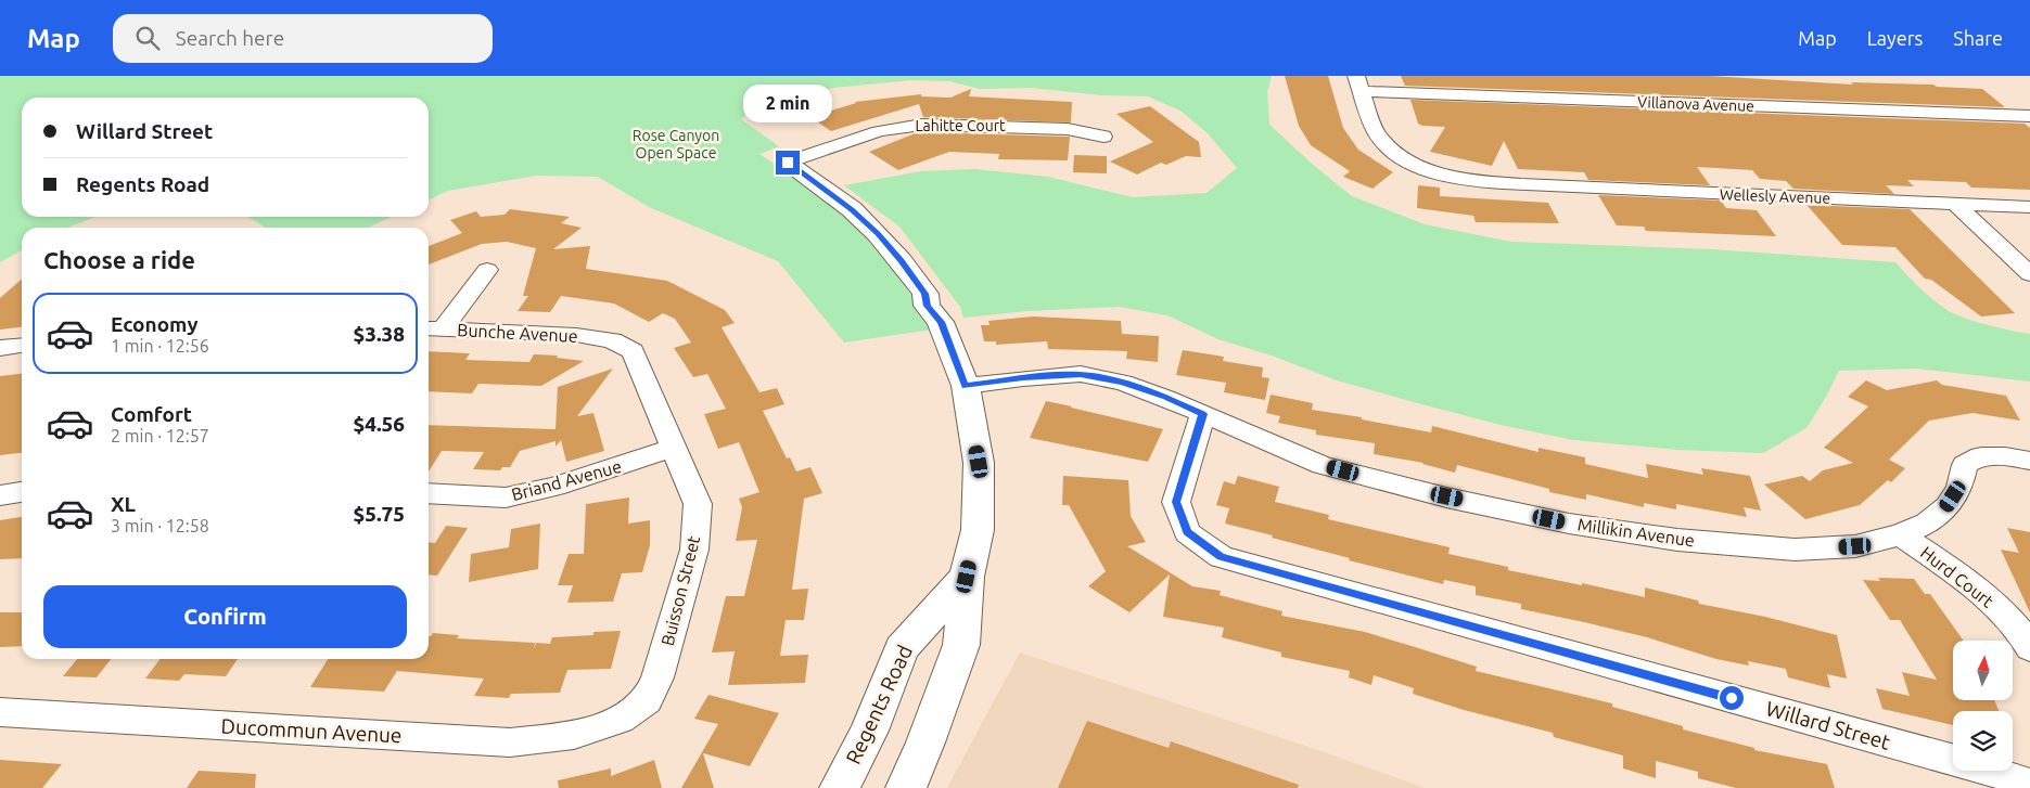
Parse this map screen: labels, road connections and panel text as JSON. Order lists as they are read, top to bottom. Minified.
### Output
{"streets":{"street":["Villanova Avenue","Lahitte Court","Wellesly Avenue","Bunche Avenue","Briand Avenue","Millikin Avenue","Hurd Court","Buisson Street","Regents Road","Willard Street","Ducommun Avenue"]},"crossings":[["Villanova Avenue","Wellesly Avenue"],["Lahitte Court","Regents Road"],["Bunche Avenue","Buisson Street"],["Briand Avenue","Buisson Street"],["Millikin Avenue","Hurd Court"],["Millikin Avenue","Regents Road"],["Millikin Avenue","Willard Street"],["Buisson Street","Ducommun Avenue"]],"parks":["Rose Canyon Open Space"],"north":"top","page":{"header":"Map","search":"Search here","nav":["Map","Layers","Share"],"bubble":"2 min","banner":["Willard Street","Regents Road"],"heading":"Choose a ride","list":[{"name":"Economy","note":"1 min · 12:56","value":"$3.38"},{"name":"Comfort","note":"2 min · 12:57","value":"$4.56"},{"name":"XL","note":"3 min · 12:58","value":"$5.75"}],"buttons":"Confirm"}}
